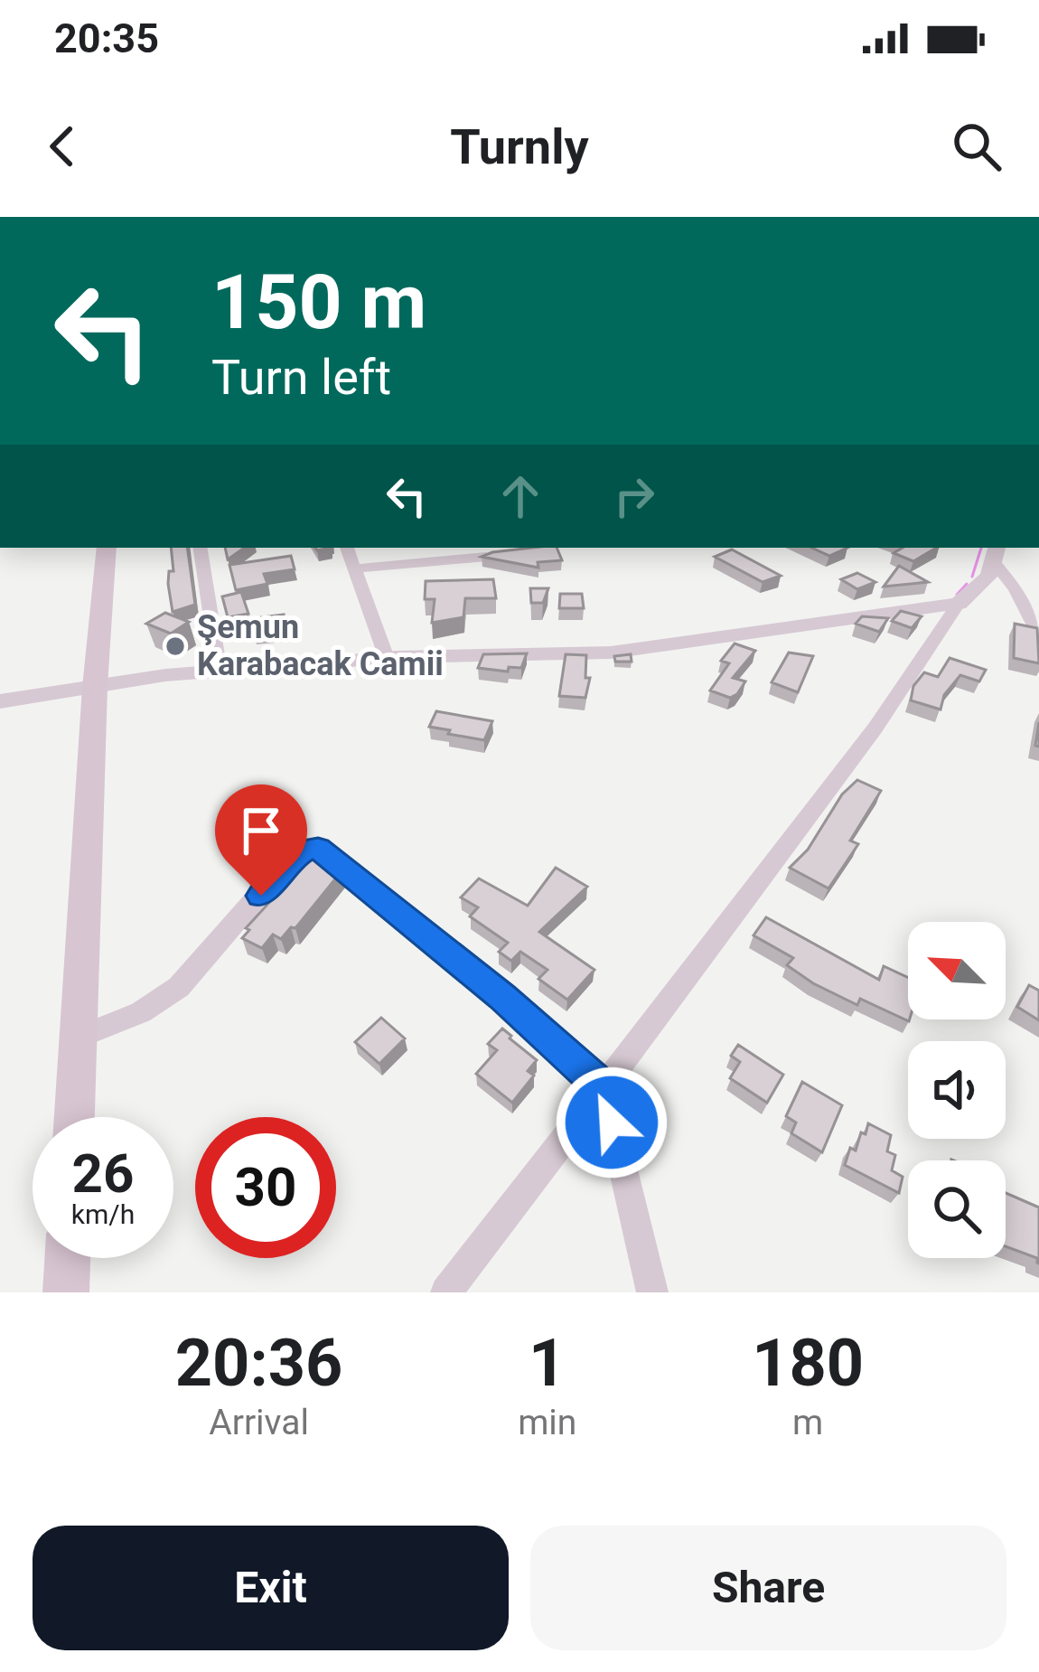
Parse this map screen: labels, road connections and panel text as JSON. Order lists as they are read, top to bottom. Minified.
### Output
{"places":["Şemun Karabacak Camii"],"north":"top left","page":{"status":"20:35","header":"Turnly","turn":["150 m","Turn left"],"speed":"26 km/h","limit":"30","eta":["20:36","Arrival","1","min","180","m"],"buttons":["Exit","Share"]}}
